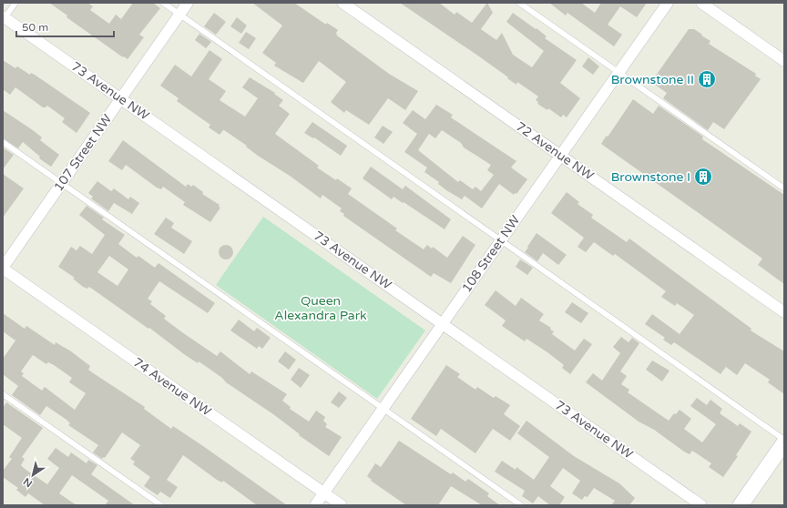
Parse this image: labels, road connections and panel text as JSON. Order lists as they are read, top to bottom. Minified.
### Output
{"streets":{"street":["73 Avenue NW","72 Avenue NW","107 Street NW","108 Street NW","74 Avenue NW"]},"crossings":[["73 Avenue NW","107 Street NW"],["73 Avenue NW","108 Street NW"],["72 Avenue NW","108 Street NW"],["107 Street NW","74 Avenue NW"],["108 Street NW","74 Avenue NW"]],"parks":["Queen Alexandra Park"],"places":{"building":["Brownstone II","Brownstone I"]},"scale_bar":"50 m","north":"bottom left"}
